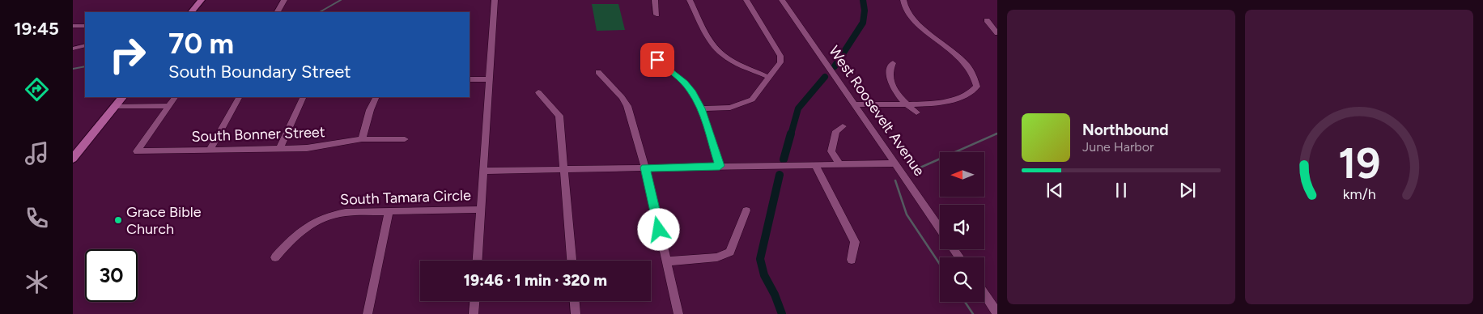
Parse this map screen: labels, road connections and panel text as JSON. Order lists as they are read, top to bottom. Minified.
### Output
{"streets":{"street":["West Roosevelt Avenue","South Bonner Street","South Tamara Circle"]},"places":["Grace Bible Church"],"north":"left","page":{"tabs":"19:45","turn":["70 m","South Boundary Street"],"song":["Northbound","June Harbor"],"limit":"30","trip":"19:46 · 1 min · 320 m","gauge":["19","km/h"]}}
